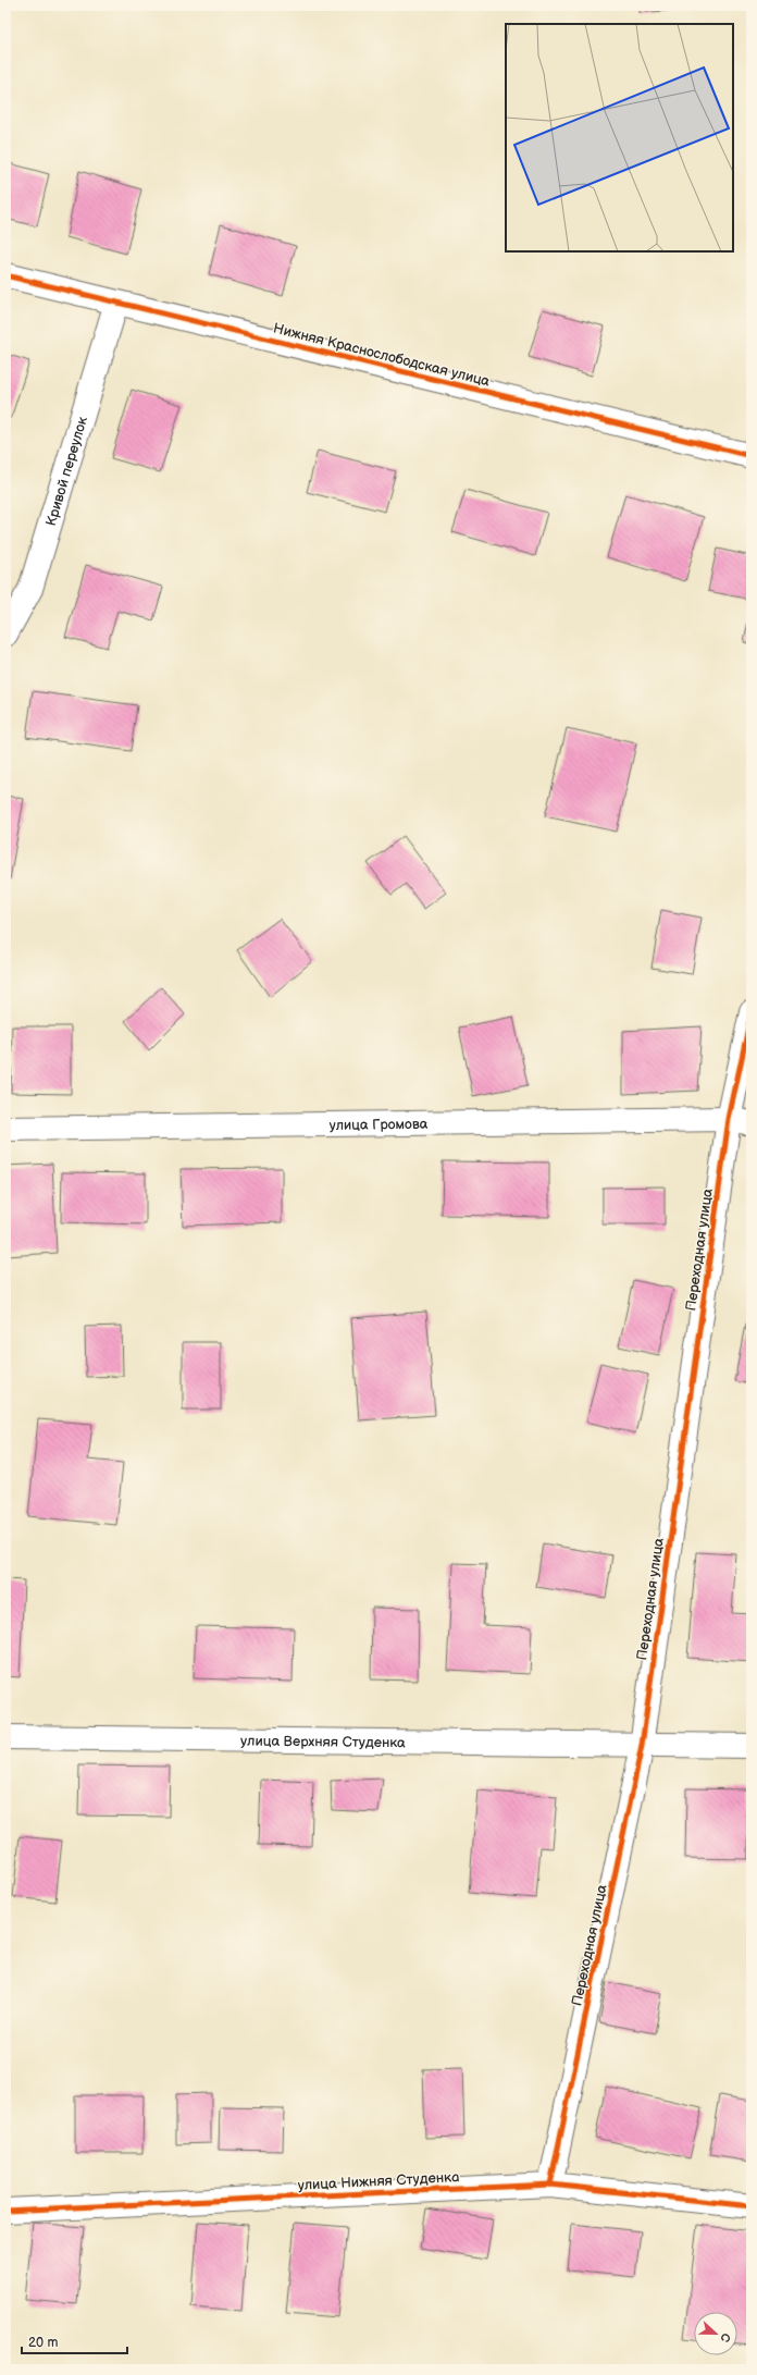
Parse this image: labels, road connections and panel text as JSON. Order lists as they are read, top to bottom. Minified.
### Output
{"streets":{"street":["Нижняя Краснослободская улица","Кривой переулок","улица Громова","Переходная улица","улица Верхняя Cтуденка","улица Нижняя Cтуденкa"]},"crossings":[["Нижняя Краснослободская улица","Кривой переулок"],["улица Громова","Переходная улица"],["Переходная улица","улица Верхняя Cтуденка"],["Переходная улица","улица Нижняя Cтуденкa"]],"scale_bar":"20 m","north":"right"}
